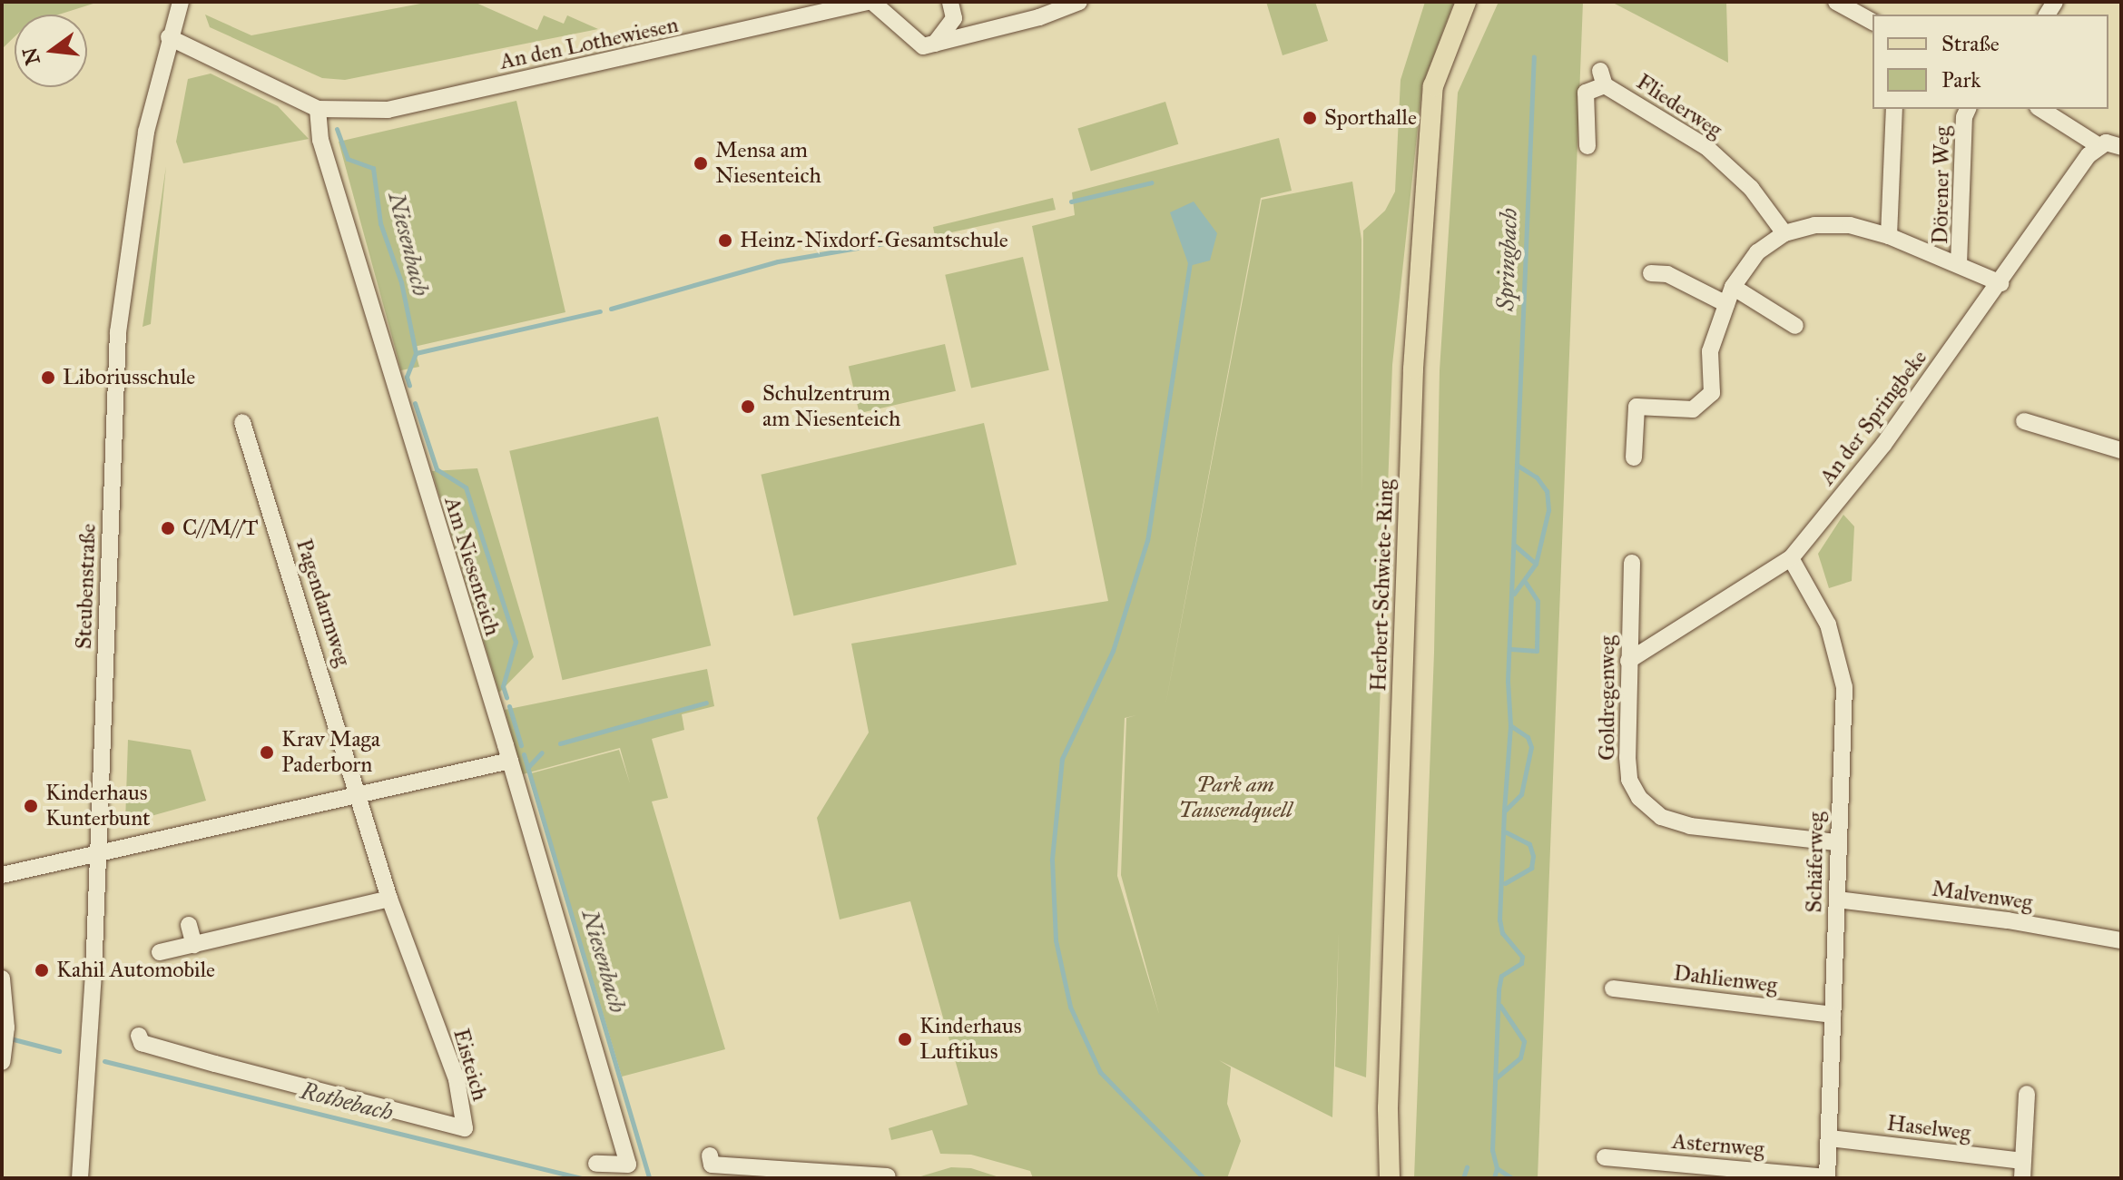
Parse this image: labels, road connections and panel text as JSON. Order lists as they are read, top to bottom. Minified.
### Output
{"streets":{"main road":["Herbert-Schwiete-Ring"],"street":["An den Lothewiesen","Fliederweg","Dörener Weg","An der Springbeke","Am Niesenteich","Steubenstraße","Pagendarmweg","Goldregenweg","Schäferweg","Malvenweg","Dahlienweg","Eisteich","Haselweg","Asternweg"]},"crossings":[["An den Lothewiesen","Am Niesenteich"],["An der Springbeke","Goldregenweg"],["An der Springbeke","Schäferweg"],["Pagendarmweg","Eisteich"],["Goldregenweg","Schäferweg"],["Schäferweg","Malvenweg"],["Schäferweg","Dahlienweg"],["Schäferweg","Haselweg"],["Schäferweg","Asternweg"]],"water":["Niesenbach","Springbach","Rothebach"],"parks":["Park am Tausendquell"],"places":["Sporthalle","Mensa am Niesenteich","Heinz-Nixdorf-Gesamtschule","Liboriusschule","Schulzentrum am Niesenteich","C//M//T","Krav Maga Paderborn","Kinderhaus Kunterbunt","Kahil Automobile","Kinderhaus Luftikus"],"legend":["Straße","Park"],"north":"left"}
